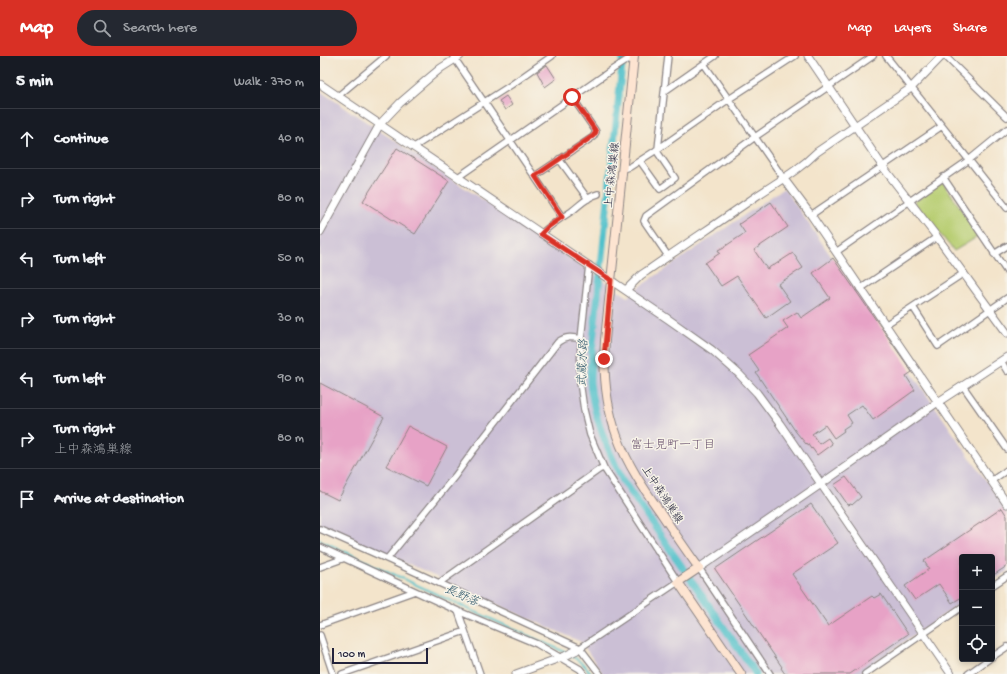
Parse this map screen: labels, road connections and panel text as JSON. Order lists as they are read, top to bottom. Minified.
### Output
{"streets":{"main road":["上中森鴻巣線"]},"districts":["富士見町一丁目"],"water":["武蔵水路","長野落"],"scale_bar":"100 m","page":{"header":"Map","search":"Search here","nav":["Map","Layers","Share"],"heading":["5 min","Walk · 370 m"],"list":[["Continue","40 m"],["Turn right","80 m"],["Turn left","50 m"],["Turn right","30 m"],["Turn left","90 m"],["Turn right","上中森鴻巣線","80 m"],"Arrive at destination"],"map_buttons":["+","−"],"scale":"100 m"}}
